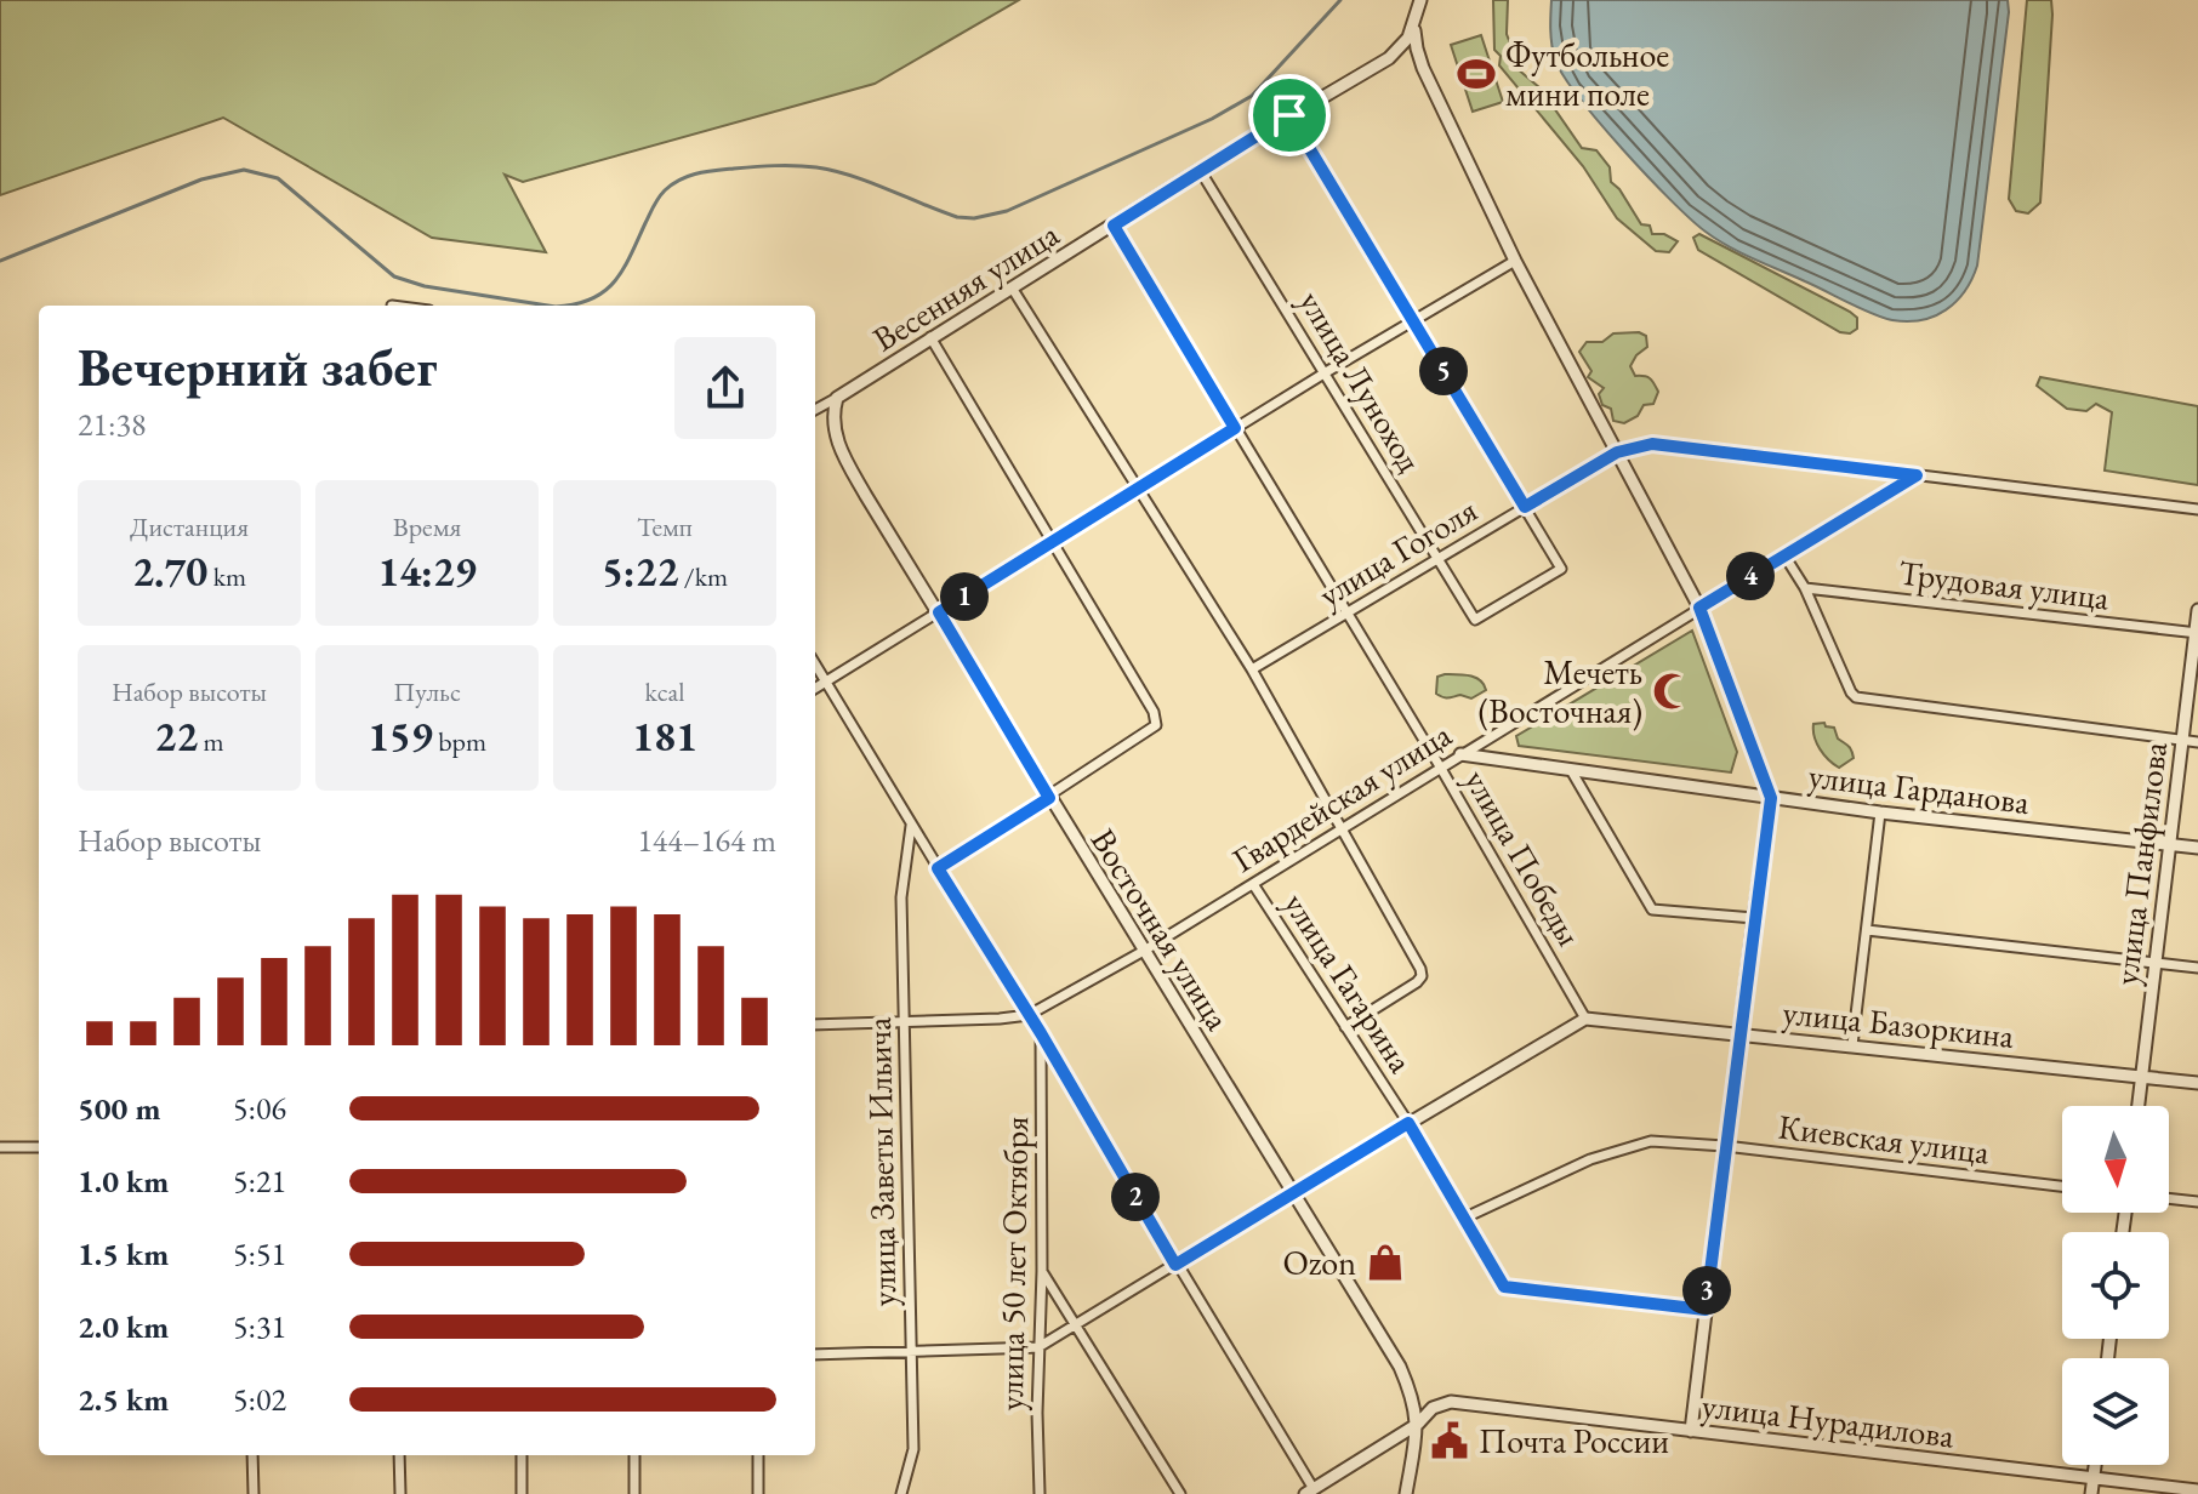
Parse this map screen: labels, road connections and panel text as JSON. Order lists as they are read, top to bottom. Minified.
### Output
{"streets":{"street":["Весенняя улица","улица Луноход","улица Гоголя","Трудовая улица","улица Гарданова","Гвардейская улица","улица Победы","улица Панфилова","Восточная улица","улица Гагарина","улица Базоркина","Киевская улица","улица Заветы Ильича","улица 50 лет Октября","улица Нурадилова"]},"crossings":[["Весенняя улица","улица Луноход"],["Весенняя улица","улица Победы"],["Весенняя улица","Восточная улица"],["улица Луноход","улица Гоголя"],["улица Гоголя","Гвардейская улица"],["улица Гоголя","улица Победы"],["Трудовая улица","улица Панфилова"],["улица Гарданова","Гвардейская улица"],["улица Гарданова","улица Панфилова"],["Гвардейская улица","улица Победы"],["Гвардейская улица","Восточная улица"],["Гвардейская улица","улица Гагарина"],["Гвардейская улица","улица Заветы Ильича"],["улица Победы","улица Базоркина"],["улица Панфилова","улица Базоркина"],["Восточная улица","улица Нурадилова"],["улица Гагарина","Киевская улица"]],"places":{"sports":["Футбольное мини поле"],"mosque":["Мечеть (Восточная)"],"shop":["Ozon"],"public building":["Почта России"]},"north":"bottom","page":{"heading":["Вечерний забег","21:38"],"pins":["5","4","1","2","3"],"stats":[["Дистанция","2.70 km"],["Время","14:29"],["Темп","5:22 /km"],["Набор высоты","22 m"],["Пульс","159 bpm"],["kcal","181"]],"chart":["Набор высоты","144–164 m"],"list":[{"name":"500 m","note":"5:06"},{"name":"1.0 km","note":"5:21"},{"name":"1.5 km","note":"5:51"},{"name":"2.0 km","note":"5:31"},{"name":"2.5 km","note":"5:02"}]}}
